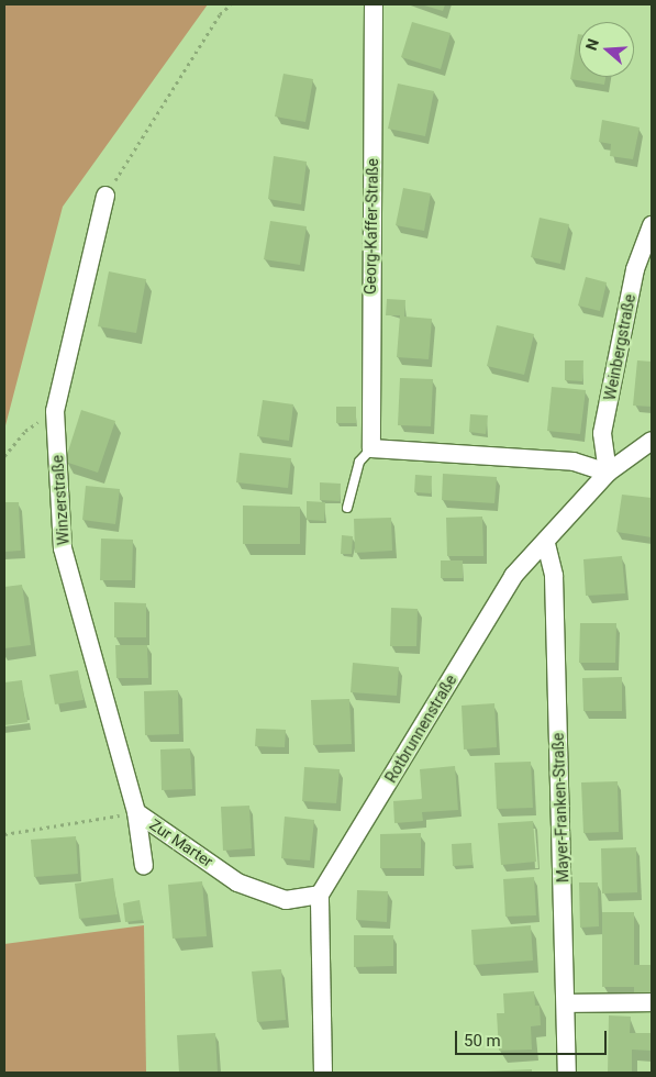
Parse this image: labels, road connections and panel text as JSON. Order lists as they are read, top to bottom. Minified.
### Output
{"streets":{"street":["Georg-Kaffer-Straße","Weinbergstraße","Winzerstraße","Rotbrunnenstraße","Mayer-Franken-Straße","Zur Marter"]},"crossings":[["Weinbergstraße","Rotbrunnenstraße"],["Winzerstraße","Zur Marter"],["Rotbrunnenstraße","Mayer-Franken-Straße"],["Rotbrunnenstraße","Zur Marter"]],"scale_bar":"50 m","north":"left"}
